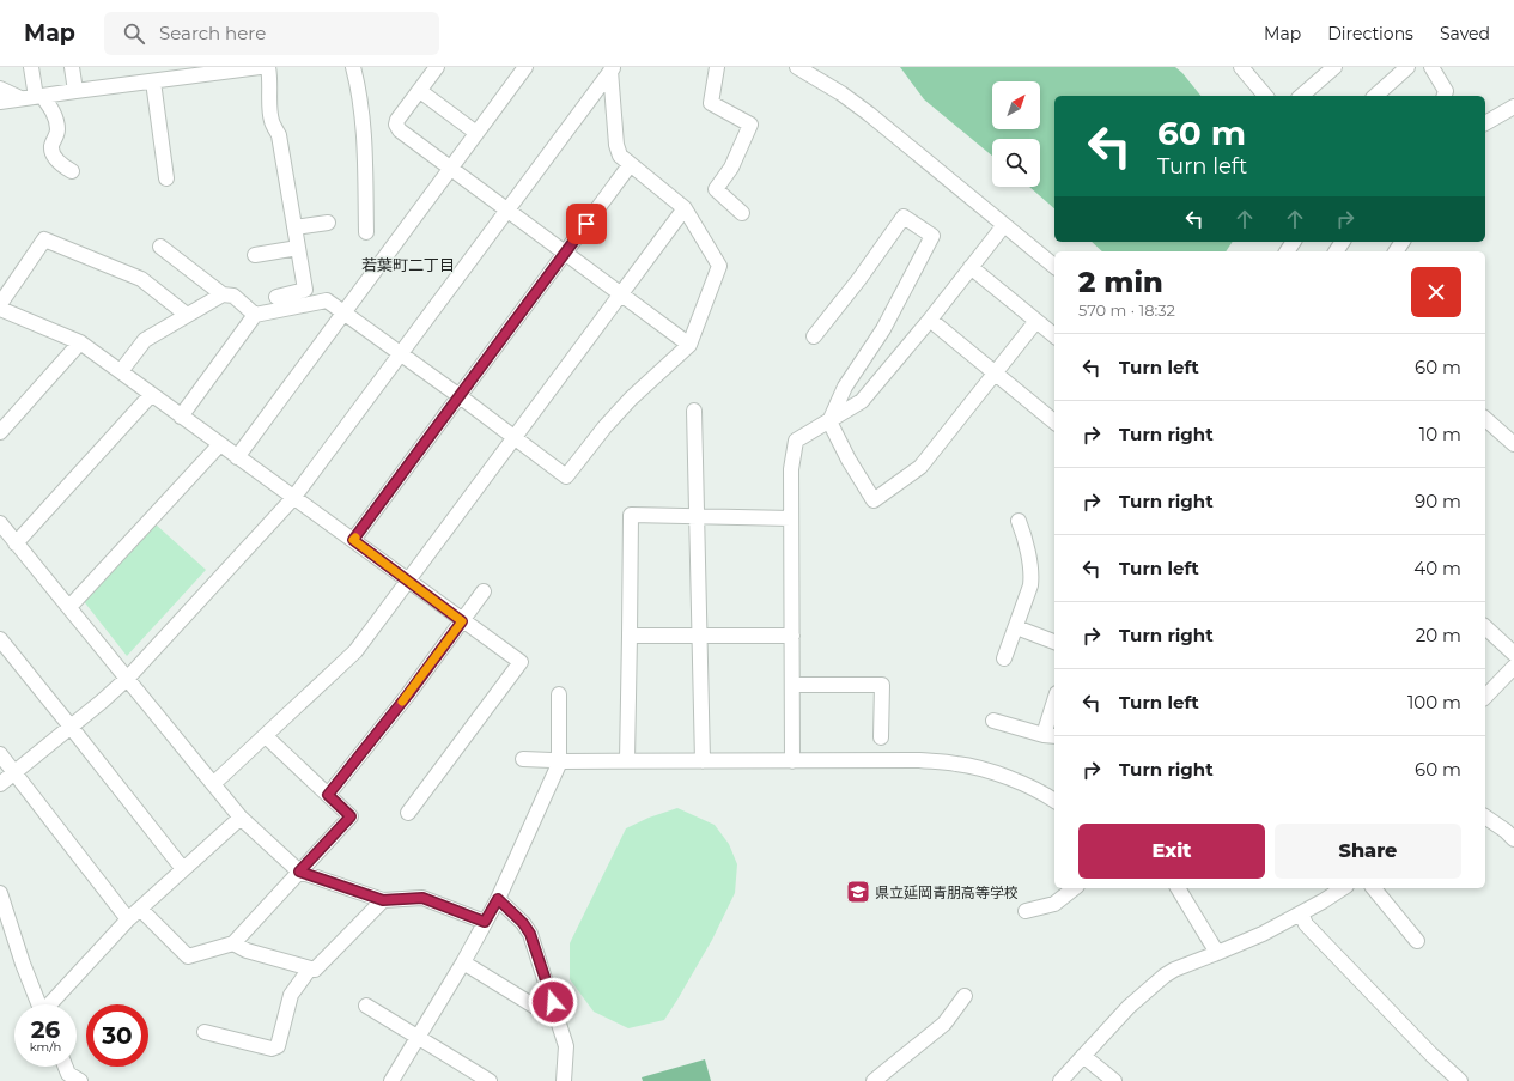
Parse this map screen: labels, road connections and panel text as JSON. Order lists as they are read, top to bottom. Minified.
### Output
{"districts":["若葉町二丁目"],"places":{"school or university":["県立延岡青朋高等学校"]},"north":"top right","page":{"header":"Map","search":"Search here","nav":["Map","Directions","Saved"],"turn":["60 m","Turn left"],"heading":["2 min","570 m · 18:32"],"list":[{"name":"Turn left","value":"60 m"},{"name":"Turn right","value":"10 m"},{"name":"Turn right","value":"90 m"},{"name":"Turn left","value":"40 m"},{"name":"Turn right","value":"20 m"},{"name":"Turn left","value":"100 m"},{"name":"Turn right","value":"60 m"}],"buttons":["Exit","Share"],"speed":"26 km/h","limit":"30"}}
